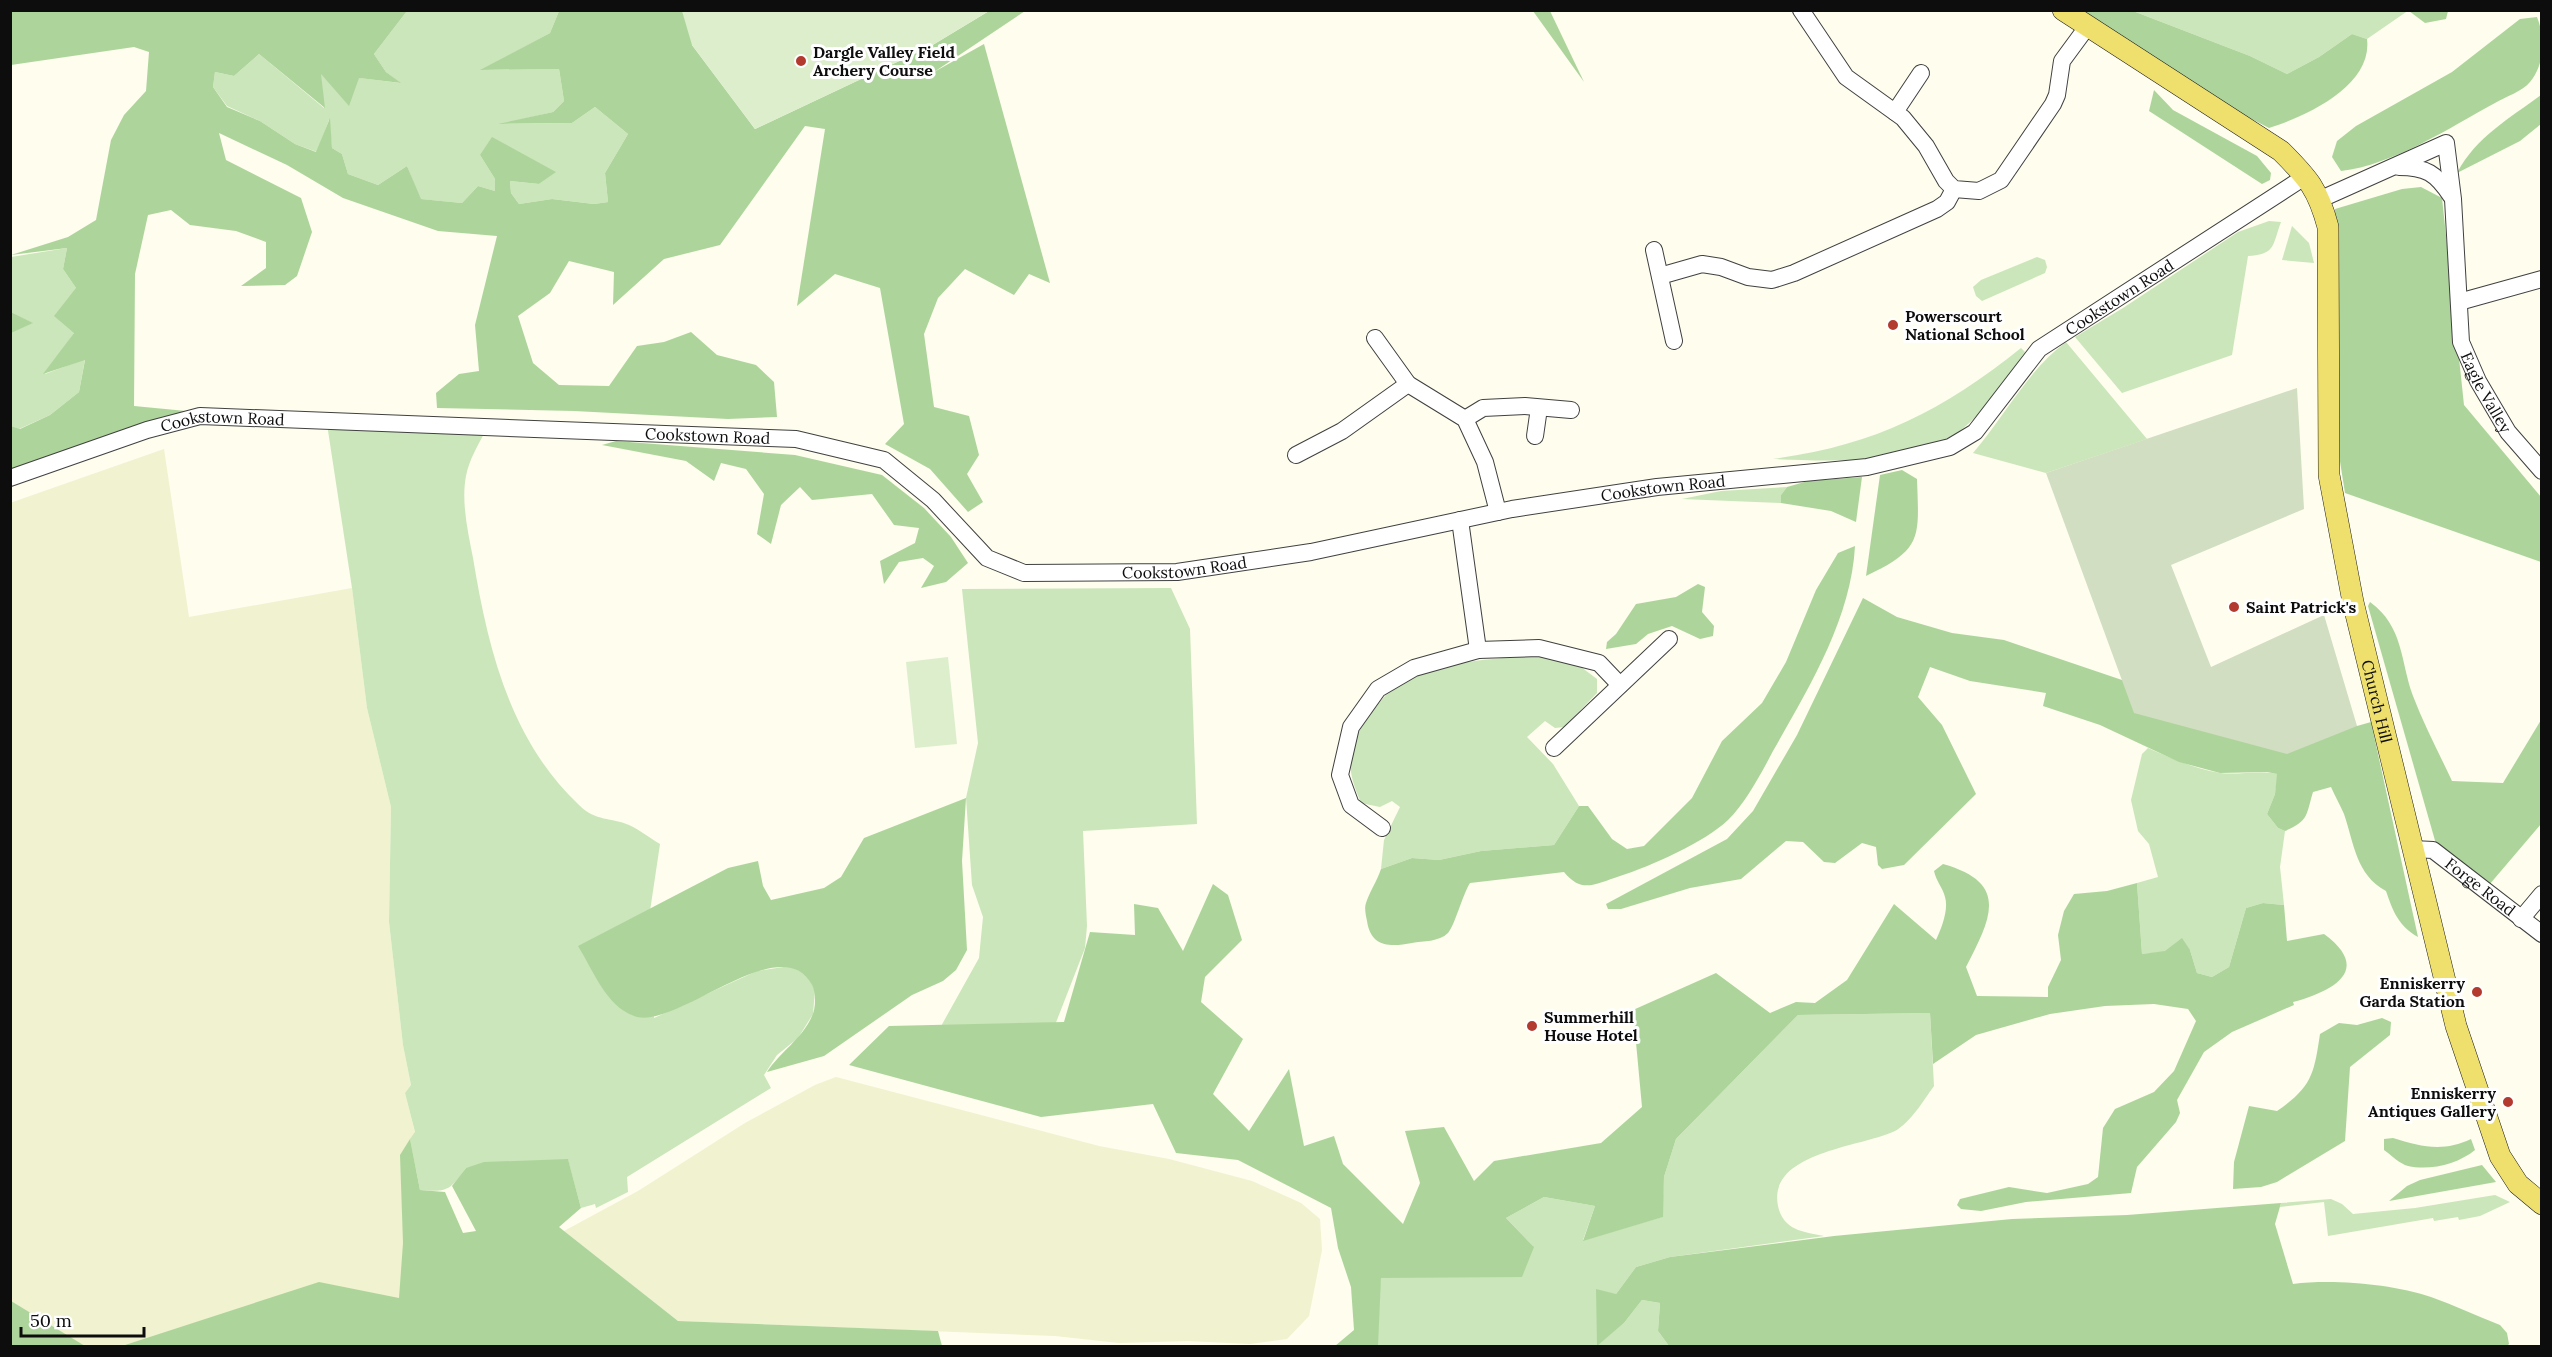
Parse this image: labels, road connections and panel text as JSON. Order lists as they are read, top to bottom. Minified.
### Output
{"streets":{"main road":["Church Hill"],"street":["Cookstown Road","Eagle Valley","Forge Road"]},"crossings":[["Cookstown Road","Church Hill"],["Church Hill","Forge Road"]],"places":["Dargle Valley Field Archery Course","Powerscourt National School","Saint Patrick's","Enniskerry Garda Station","Summerhill House Hotel","Enniskerry Antiques Gallery"],"scale_bar":"50 m"}
